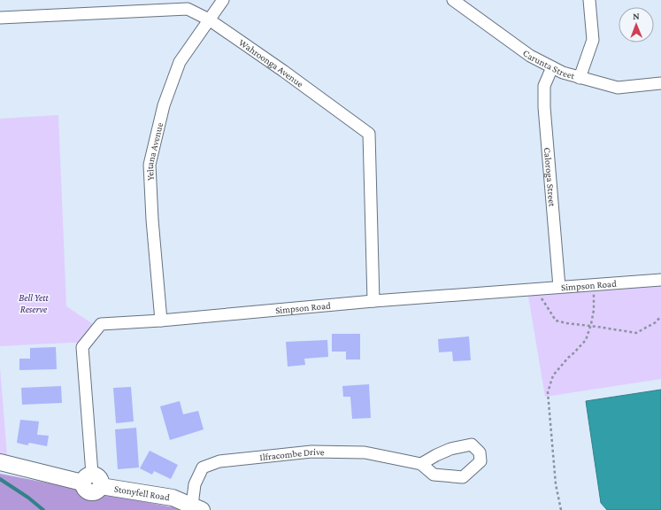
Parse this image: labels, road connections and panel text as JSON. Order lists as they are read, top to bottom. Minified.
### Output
{"streets":{"street":["Carunta Street","Wahroonga Avenue","Yeltana Avenue","Caloroga Street","Simpson Road","Ilfracombe Drive","Stonyfell Road"]},"crossings":[["Carunta Street","Caloroga Street"],["Wahroonga Avenue","Yeltana Avenue"],["Wahroonga Avenue","Simpson Road"],["Yeltana Avenue","Simpson Road"],["Caloroga Street","Simpson Road"],["Simpson Road","Stonyfell Road"],["Ilfracombe Drive","Stonyfell Road"]],"parks":["Bell Yett Reserve"],"north":"top"}
